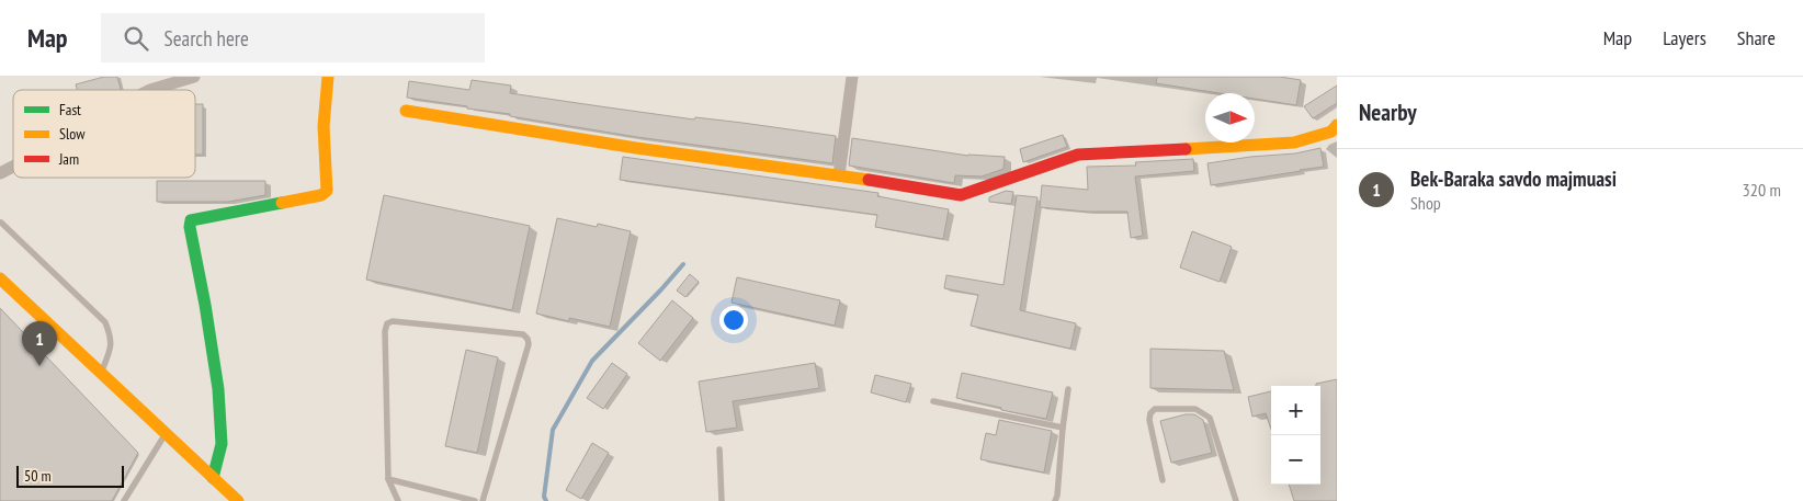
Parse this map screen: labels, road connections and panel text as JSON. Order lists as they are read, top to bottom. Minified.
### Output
{"legend":["Fast","Slow","Jam"],"scale_bar":"50 m","north":"right","page":{"header":"Map","search":"Search here","nav":["Map","Layers","Share"],"heading":"Nearby","list":[{"mark":"1","name":"Bek-Baraka savdo majmuasi","note":"Shop","value":"320 m"}],"pins":"1","map_buttons":["+","−"],"scale":"50 m"}}
